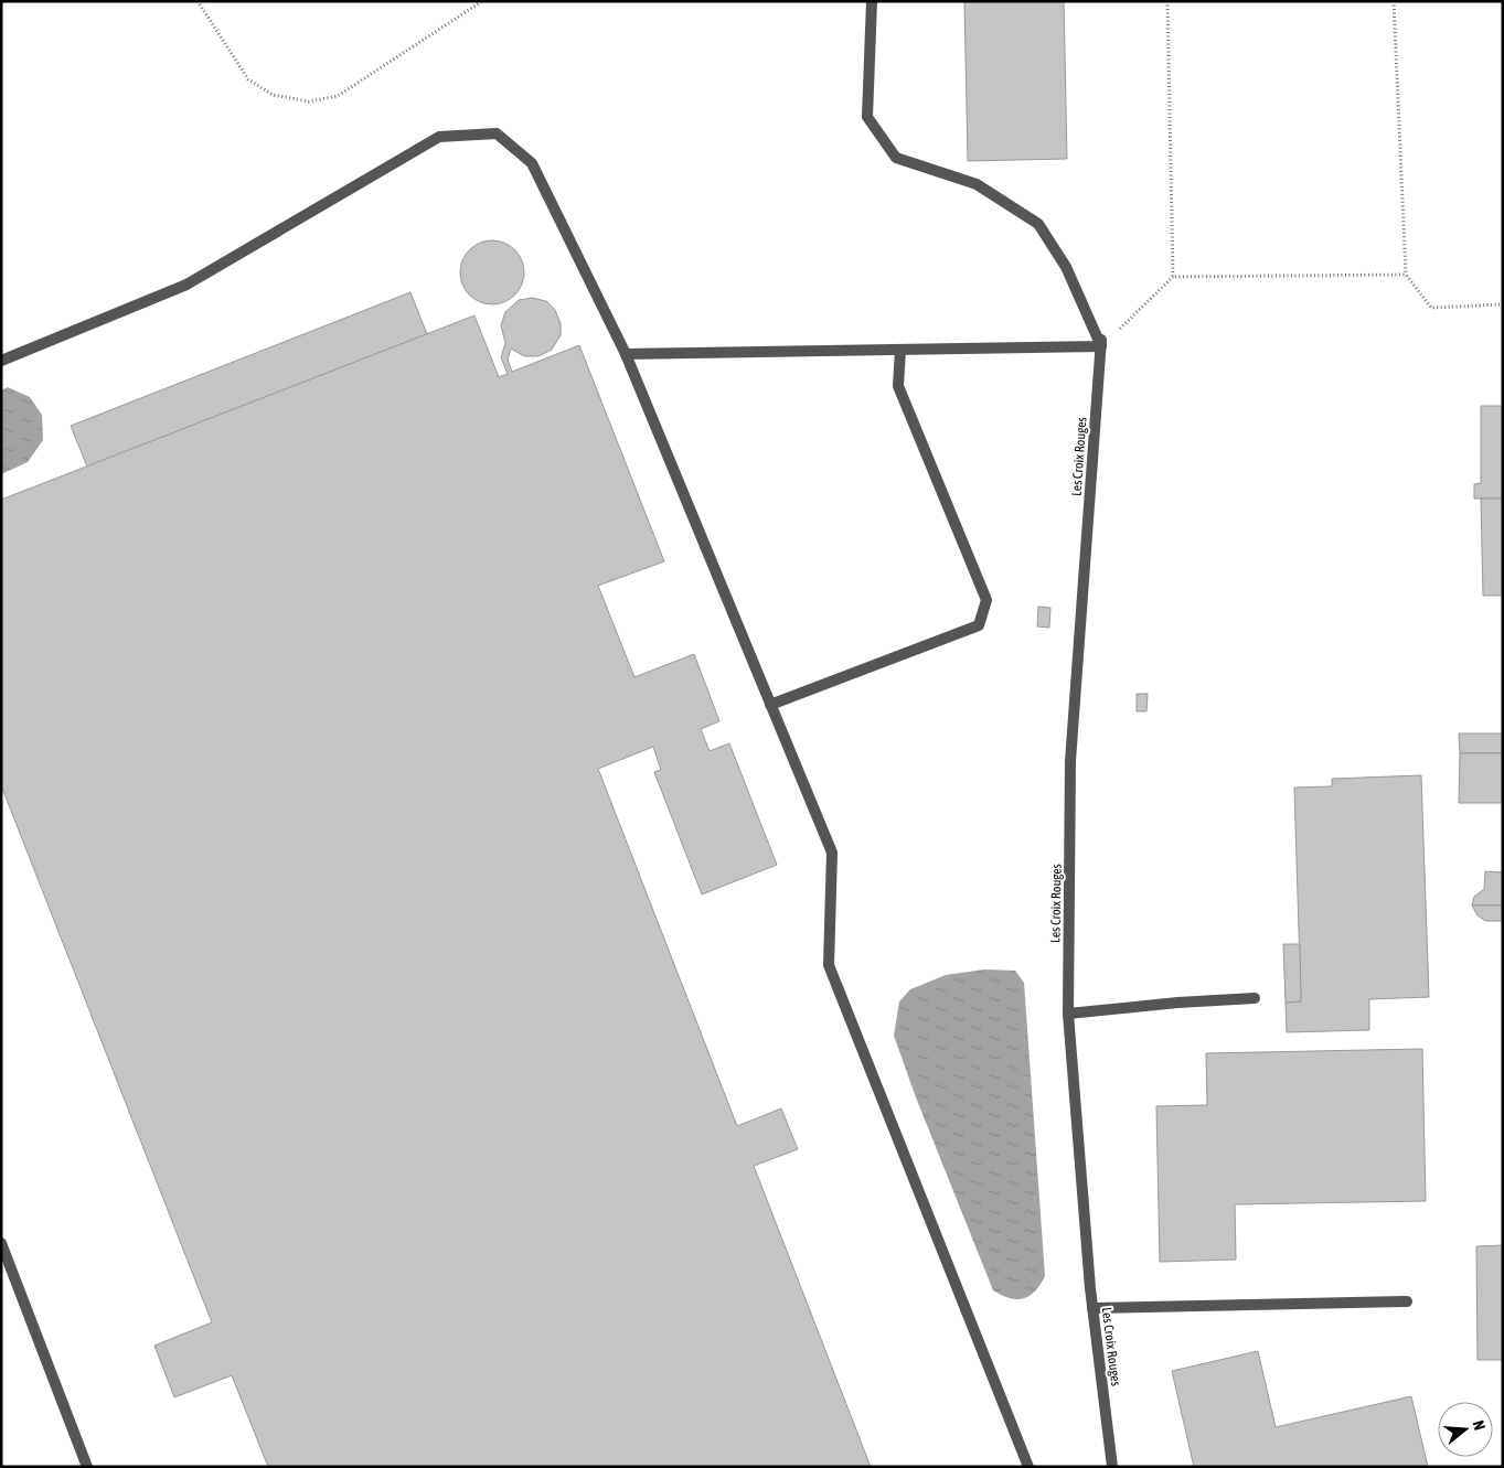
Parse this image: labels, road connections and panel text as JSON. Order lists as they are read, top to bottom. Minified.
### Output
{"streets":{"street":["Les Croix Rouges"]},"north":"right"}
